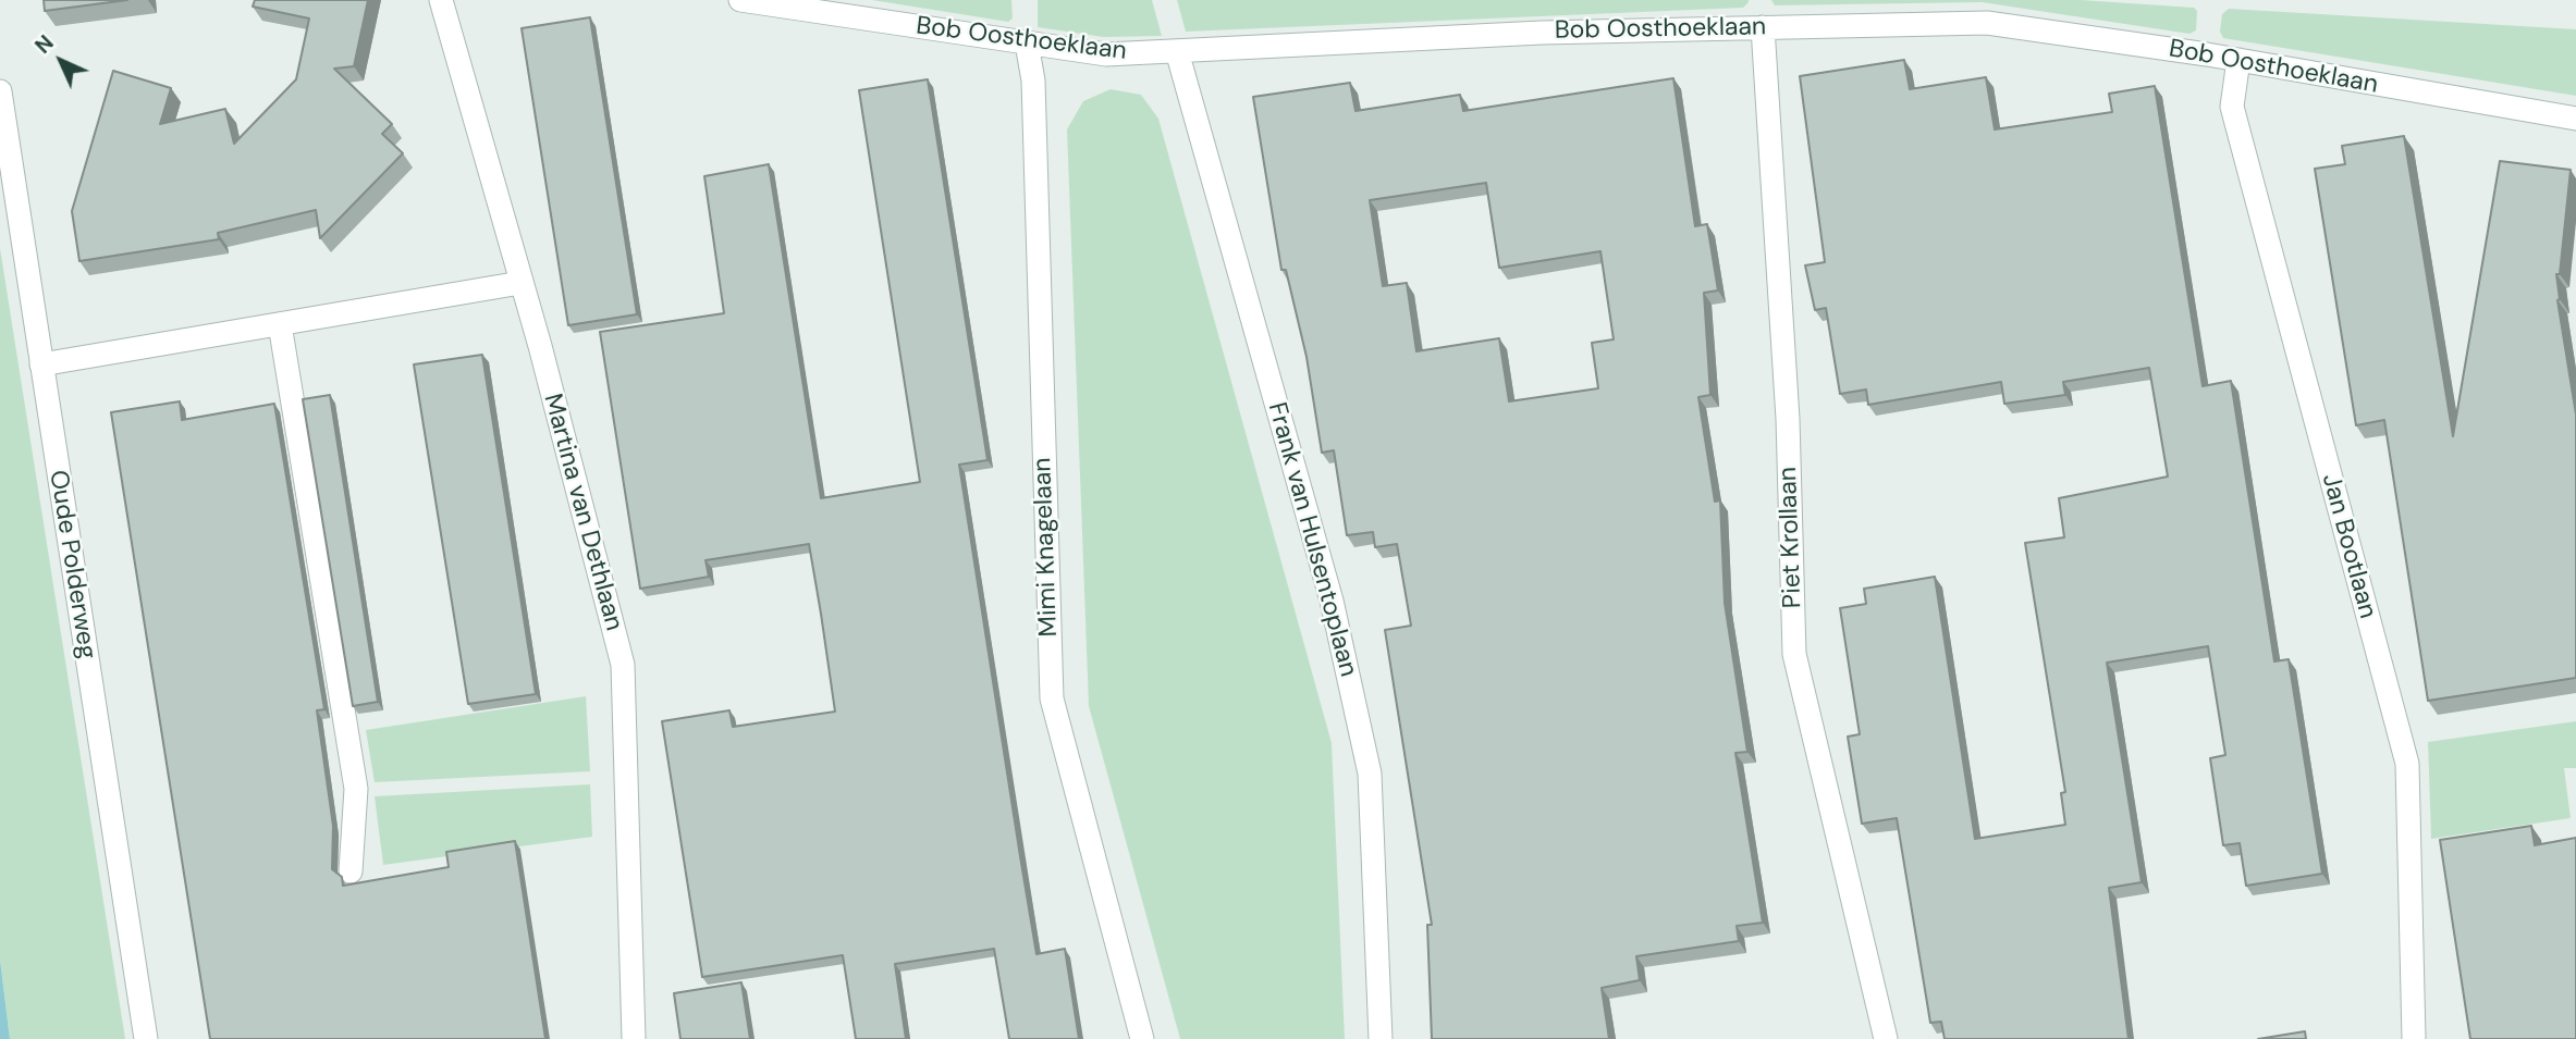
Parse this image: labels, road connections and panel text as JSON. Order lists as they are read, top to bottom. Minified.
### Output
{"streets":{"street":["Bob Oosthoeklaan","Martina van Dethlaan","Piet Krollaan","Frank van Hulsentoplaan","Jan Bootlaan","Mimi Knagelaan","Oude Polderweg"]},"crossings":[["Bob Oosthoeklaan","Piet Krollaan"],["Bob Oosthoeklaan","Frank van Hulsentoplaan"],["Bob Oosthoeklaan","Jan Bootlaan"],["Bob Oosthoeklaan","Mimi Knagelaan"]],"north":"top left"}
